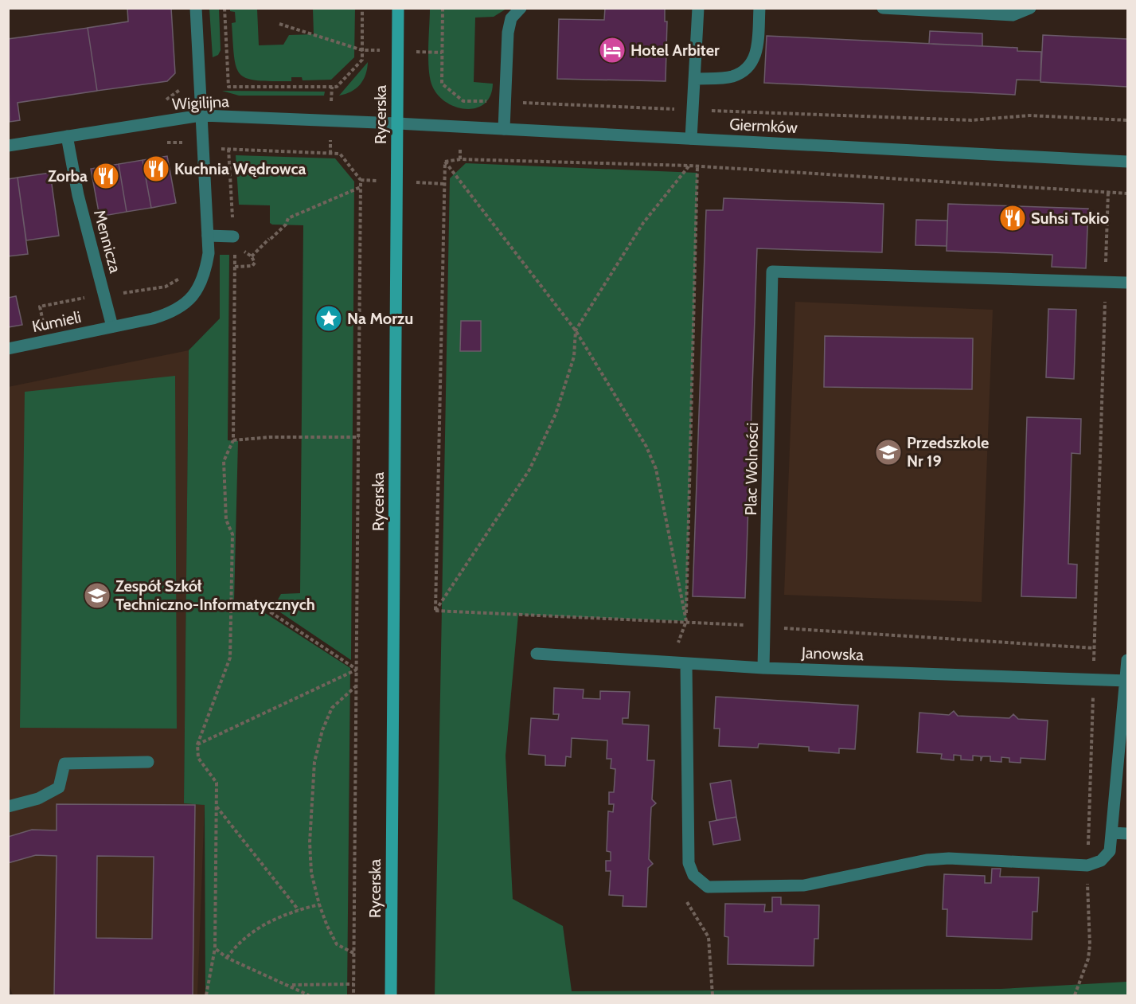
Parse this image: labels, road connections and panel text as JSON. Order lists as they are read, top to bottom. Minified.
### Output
{"streets":{"main road":["Rycerska"],"street":["Wigilijna","Giermków","Mennicza","Kumieli","Plac Wolności","Janowska"]},"crossings":[["Wigilijna","Rycerska"],["Wigilijna","Giermków"],["Wigilijna","Mennicza"],["Wigilijna","Kumieli"],["Rycerska","Giermków"],["Mennicza","Kumieli"],["Plac Wolności","Janowska"]],"places":{"hotel":["Hotel Arbiter"],"restaurant":["Kuchnia Wędrowca","Zorba","Suhsi Tokio"],"place":["Na Morzu"],"school or university":["Przedszkole Nr 19","Zespół Szkół Techniczno-Informatycznych"]}}
